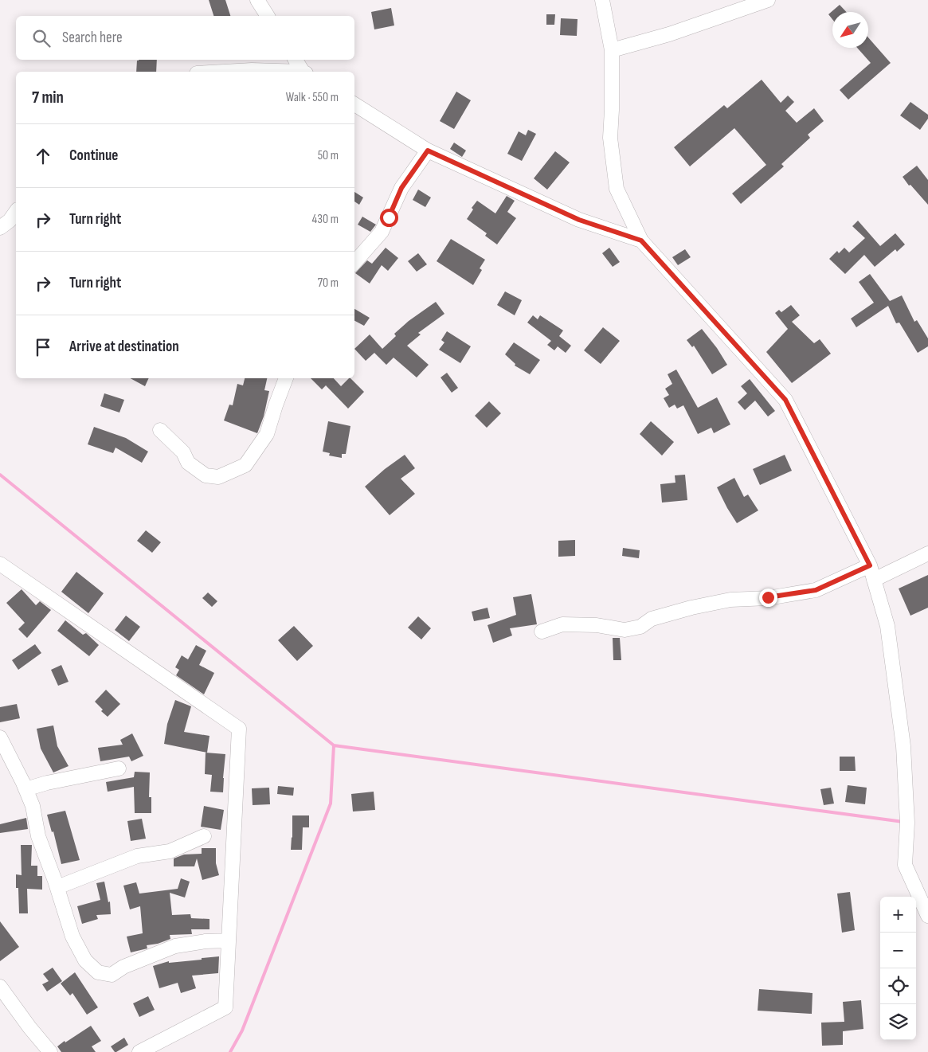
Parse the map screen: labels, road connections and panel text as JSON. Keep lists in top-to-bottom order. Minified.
{"north":"bottom left","page":{"search":"Search here","heading":["7 min","Walk · 550 m"],"list":[["Continue","50 m"],["Turn right","430 m"],["Turn right","70 m"],"Arrive at destination"],"map_buttons":["+","−"]}}
